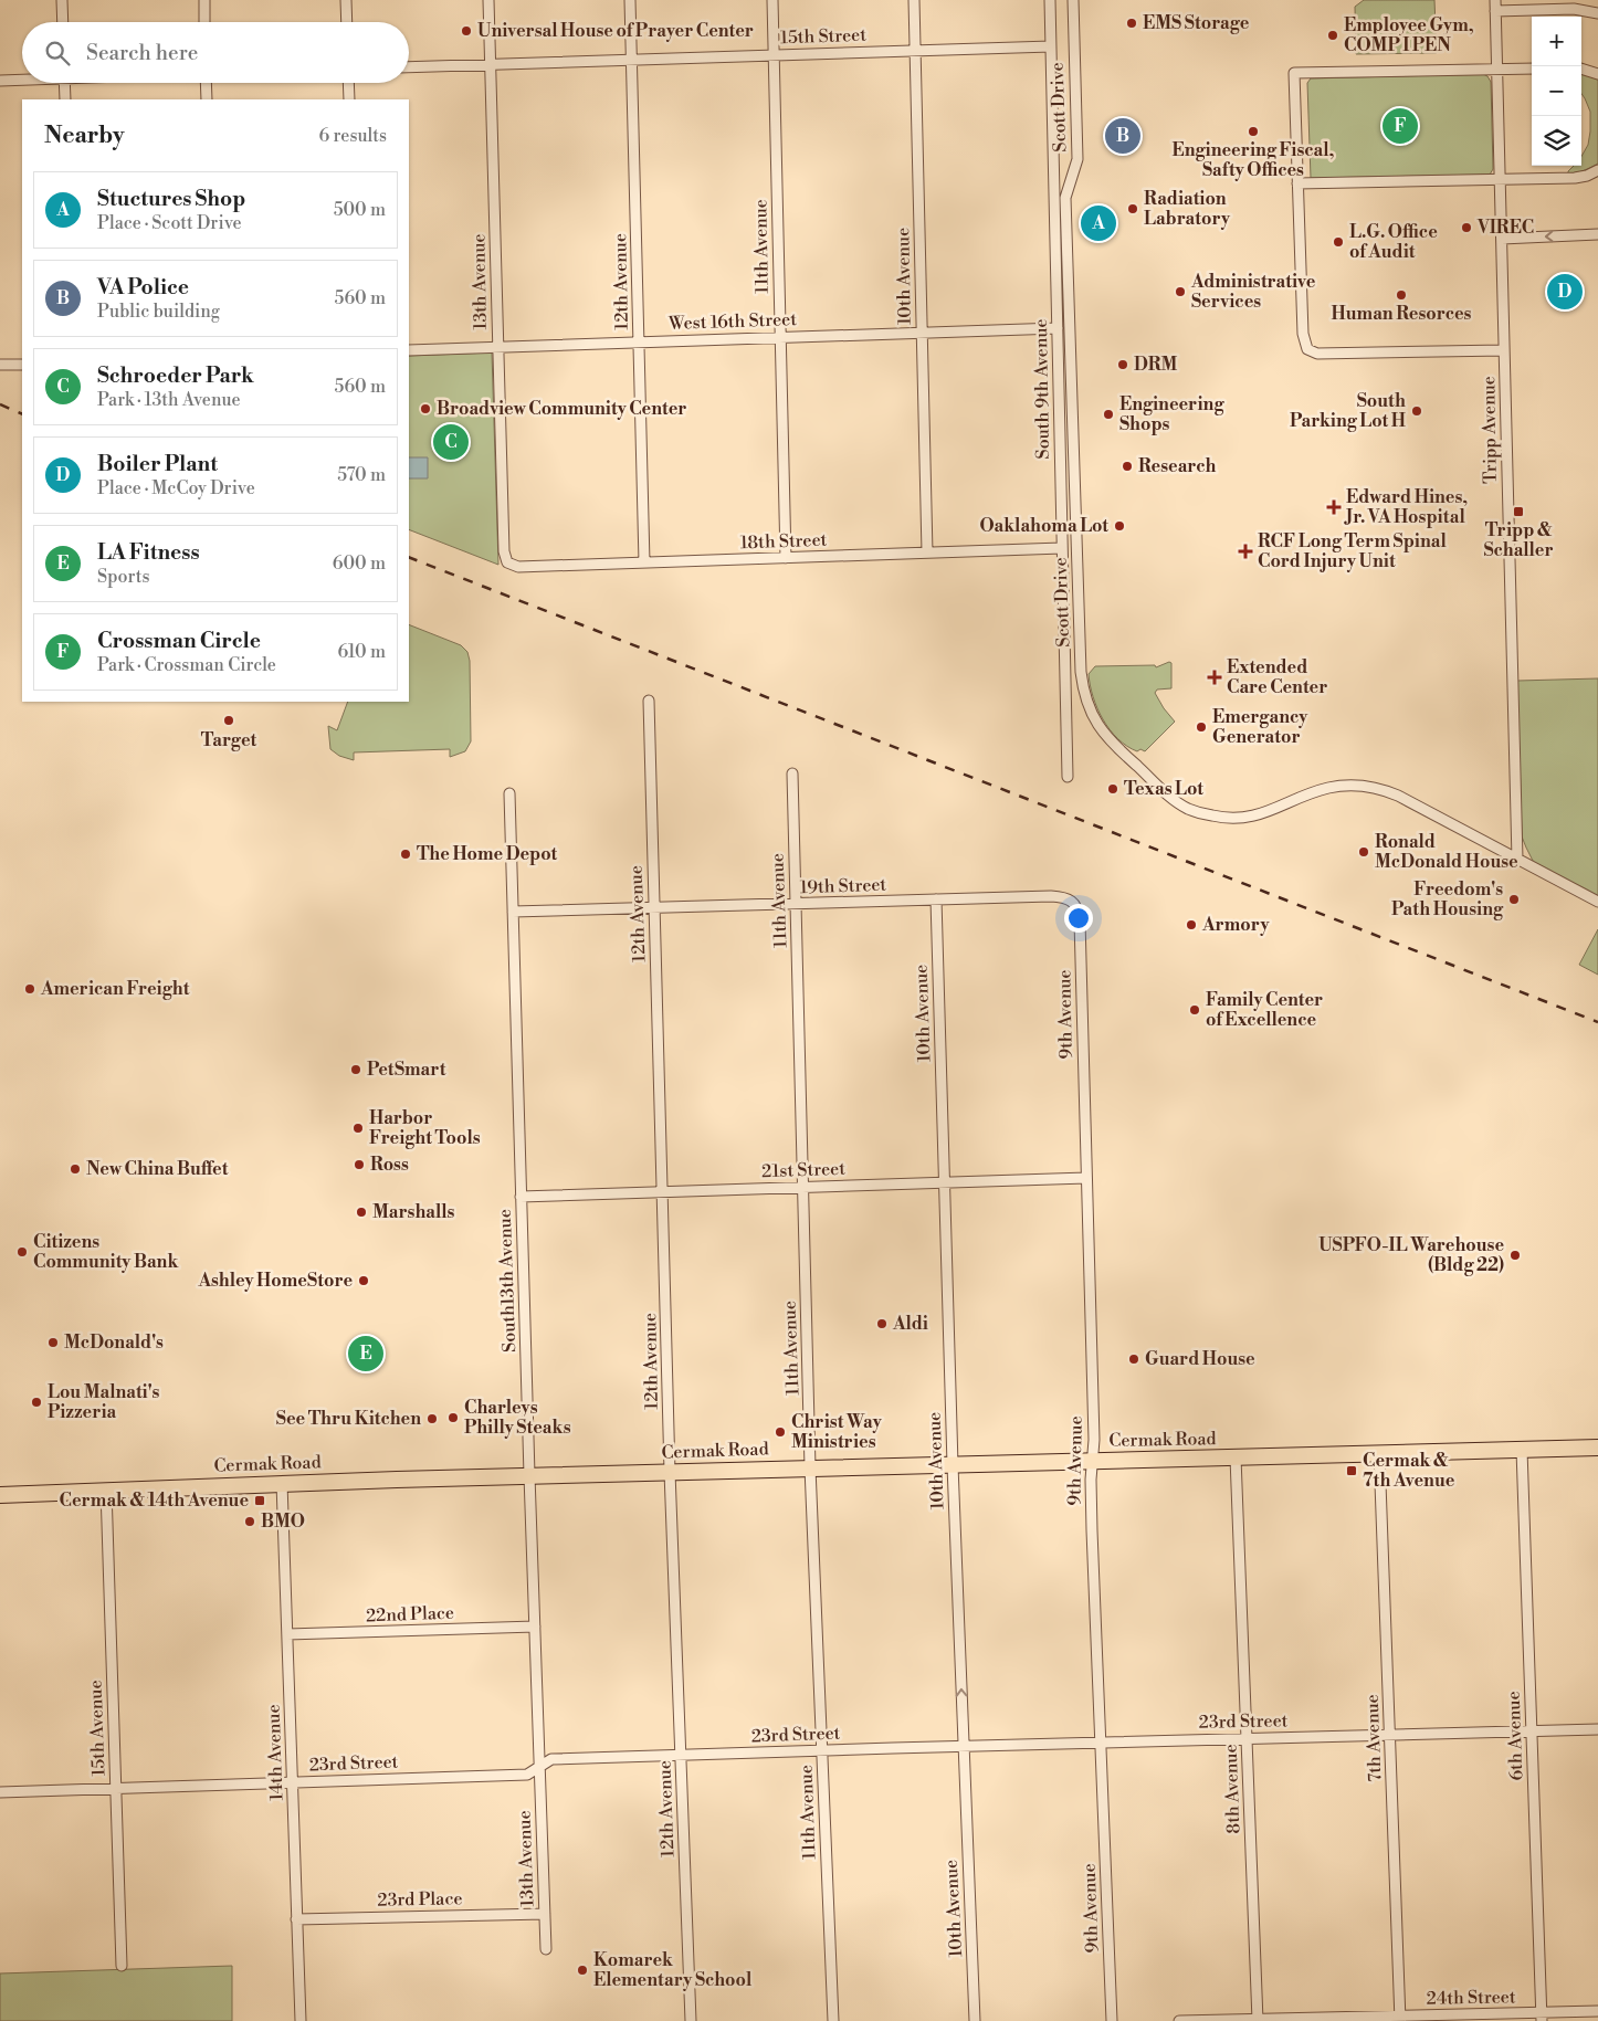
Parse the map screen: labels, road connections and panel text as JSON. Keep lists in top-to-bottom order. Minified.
{"streets":{"main road":["Cermak Road"],"street":["15th Street","Scott Drive","11th Avenue","10th Avenue","13th Avenue","12th Avenue","West 16th Street","South 9th Avenue","Tripp Avenue","18th Street","19th Street","9th Avenue","21st Street","South13th Avenue","22nd Place","23rd Street","15th Avenue","6th Avenue","7th Avenue","14th Avenue","8th Avenue","23rd Place","24th Street"]},"crossings":[["15th Street","11th Avenue"],["15th Street","10th Avenue"],["15th Street","13th Avenue"],["15th Street","12th Avenue"],["15th Street","South 9th Avenue"],["Scott Drive","Tripp Avenue"],["11th Avenue","West 16th Street"],["11th Avenue","18th Street"],["11th Avenue","19th Street"],["11th Avenue","21st Street"],["11th Avenue","Cermak Road"],["11th Avenue","23rd Street"],["10th Avenue","West 16th Street"],["10th Avenue","18th Street"],["10th Avenue","19th Street"],["10th Avenue","21st Street"],["10th Avenue","Cermak Road"],["10th Avenue","23rd Street"],["13th Avenue","West 16th Street"],["13th Avenue","18th Street"],["13th Avenue","South13th Avenue"],["13th Avenue","23rd Street"],["13th Avenue","23rd Place"],["12th Avenue","West 16th Street"],["12th Avenue","18th Street"],["12th Avenue","19th Street"],["12th Avenue","21st Street"],["12th Avenue","Cermak Road"],["12th Avenue","23rd Street"],["West 16th Street","South 9th Avenue"],["South 9th Avenue","18th Street"],["19th Street","9th Avenue"],["19th Street","South13th Avenue"],["9th Avenue","21st Street"],["9th Avenue","Cermak Road"],["9th Avenue","23rd Street"],["21st Street","South13th Avenue"],["South13th Avenue","Cermak Road"],["South13th Avenue","22nd Place"],["South13th Avenue","23rd Street"],["Cermak Road","15th Avenue"],["Cermak Road","6th Avenue"],["Cermak Road","7th Avenue"],["Cermak Road","14th Avenue"],["Cermak Road","8th Avenue"],["22nd Place","14th Avenue"],["23rd Street","15th Avenue"],["23rd Street","6th Avenue"],["23rd Street","7th Avenue"],["23rd Street","14th Avenue"],["23rd Street","8th Avenue"],["6th Avenue","24th Street"],["7th Avenue","24th Street"],["14th Avenue","23rd Place"],["8th Avenue","24th Street"]],"places":{"other":["EMS Storage","Universal House of Prayer Center","Employee Gym, COMP I PEN","Engineering Fiscal, Safty Offices","Radiation Labratory","VIREC","L.G. Office of Audit","Administrative Services","Human Resorces","DRM","Broadview Community Center","South Parking Lot H","Engineering Shops","Research","Oaklahoma Lot","Target","Emergancy Generator","Texas Lot","Ronald McDonald House","The Home Depot","Freedom's Path Housing","Armory","American Freight","Family Center of Excellence","PetSmart","Harbor Freight Tools","Ross","New China Buffet","Marshalls","Citizens Community Bank","USPFO-IL Warehouse (Bldg 22)","Ashley HomeStore","Aldi","McDonald's","Guard House","Lou Malnati's Pizzeria","Charleys Philly Steaks","See Thru Kitchen","Christ Way Ministries","BMO","Komarek Elementary School"],"health":["Edward Hines, Jr. VA Hospital","RCF Long Term Spinal Cord Injury Unit","Extended Care Center"],"transit":["Tripp & Schaller","Cermak & 7th Avenue","Cermak & 14th Avenue"]},"page":{"map_buttons":["+","−"],"search":"Search here","heading":["Nearby","6 results"],"pins":["F","B","A","D","C","E"],"list":[{"mark":"A","name":"Stuctures Shop","note":"Place · Scott Drive","value":"500 m"},{"mark":"B","name":"VA Police","note":"Public building","value":"560 m"},{"mark":"C","name":"Schroeder Park","note":"Park · 13th Avenue","value":"560 m"},{"mark":"D","name":"Boiler Plant","note":"Place · McCoy Drive","value":"570 m"},{"mark":"E","name":"LA Fitness","note":"Sports","value":"600 m"},{"mark":"F","name":"Crossman Circle","note":"Park · Crossman Circle","value":"610 m"}]}}
